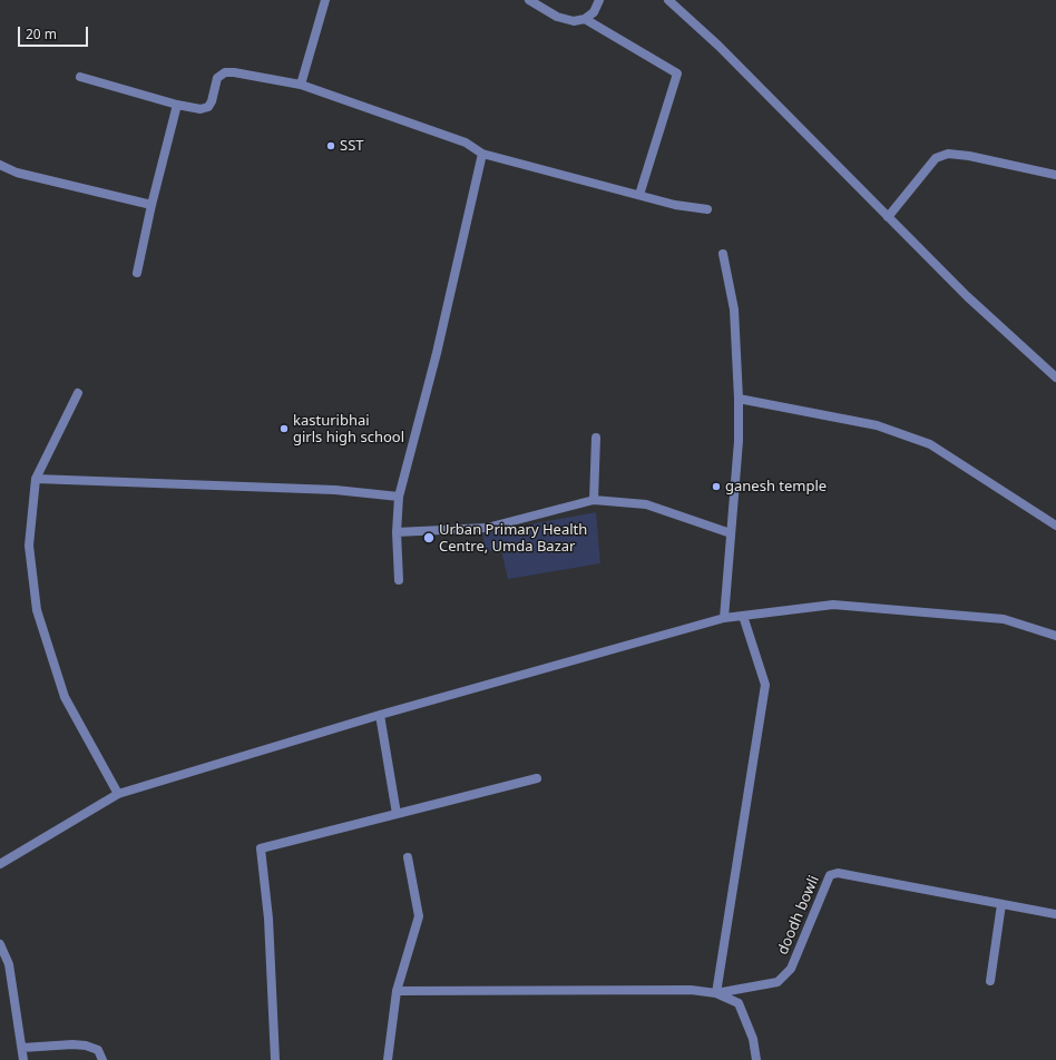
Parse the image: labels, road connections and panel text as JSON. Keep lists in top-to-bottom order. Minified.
{"streets":{"street":["doodh bowli"]},"places":["SST","kasturibhai girls high school","ganesh temple","Urban Primary Health Centre, Umda Bazar"],"scale_bar":"20 m"}
